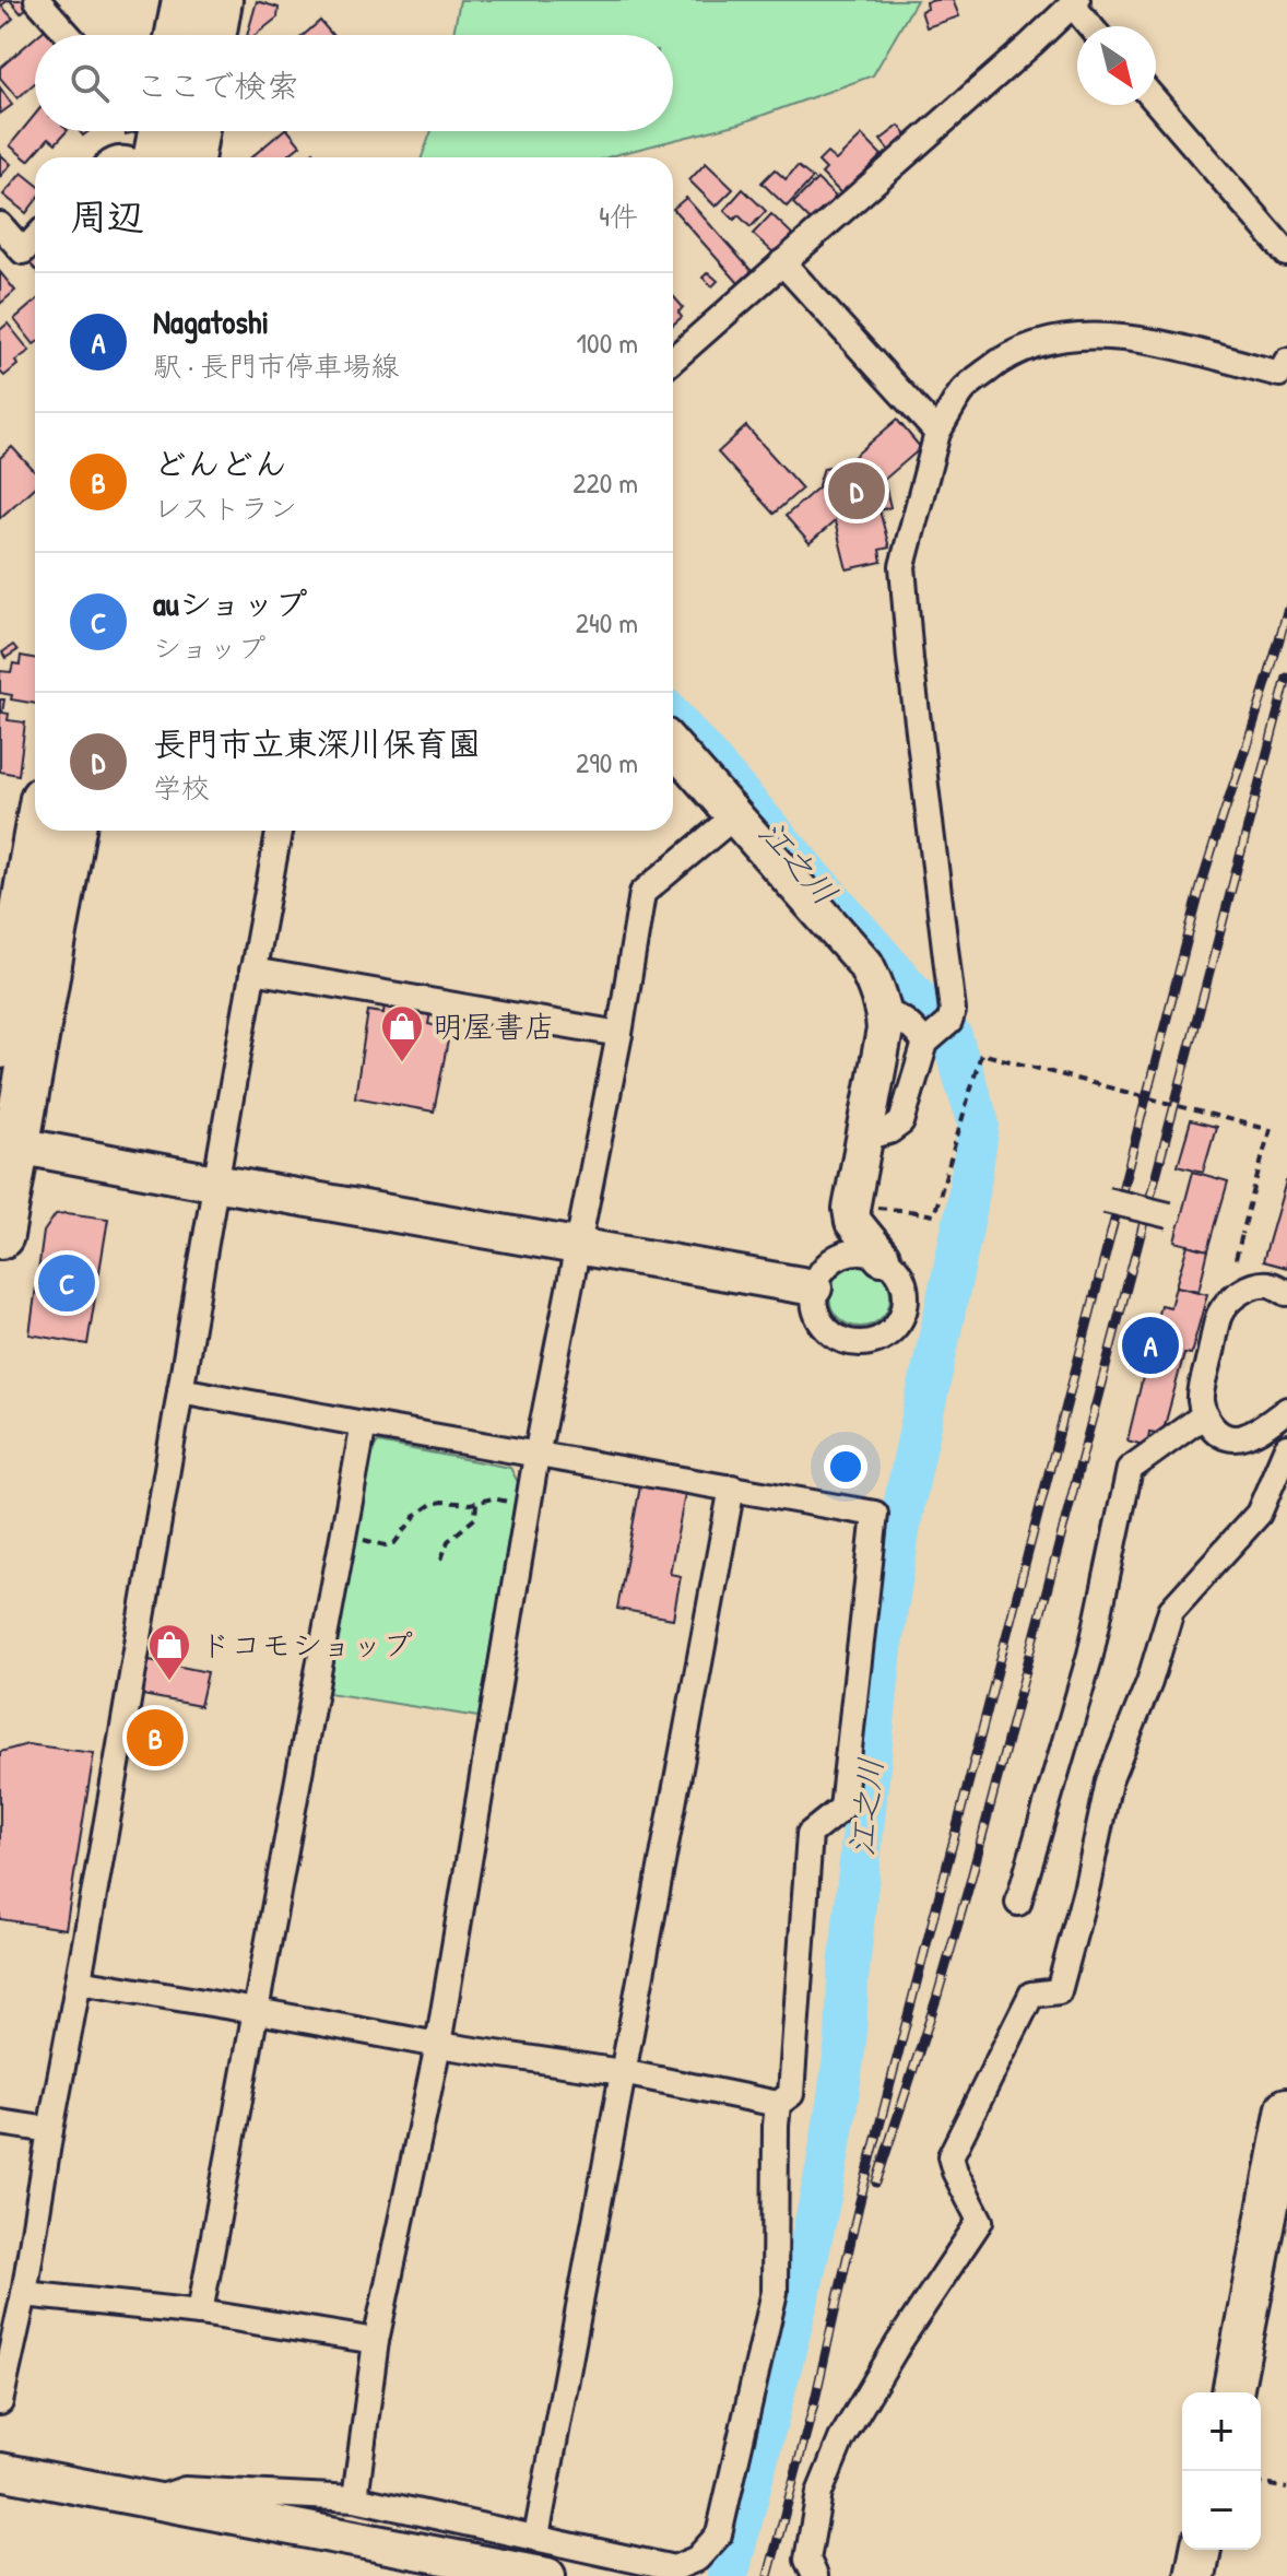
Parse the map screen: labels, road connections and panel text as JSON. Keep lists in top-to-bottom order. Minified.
{"water":["江之川"],"places":{"shop":["明屋書店","ドコモショップ"]},"north":"bottom right","page":{"search":"ここで検索","heading":["周辺","4件"],"list":[{"mark":"A","name":"Nagatoshi","note":"駅 · 長門市停車場線","value":"100 m"},{"mark":"B","name":"どんどん","note":"レストラン","value":"220 m"},{"mark":"C","name":"auショップ","note":"ショップ","value":"240 m"},{"mark":"D","name":"長門市立東深川保育園","note":"学校","value":"290 m"}],"pins":["D","C","A","B"],"map_buttons":["+","−"]}}
